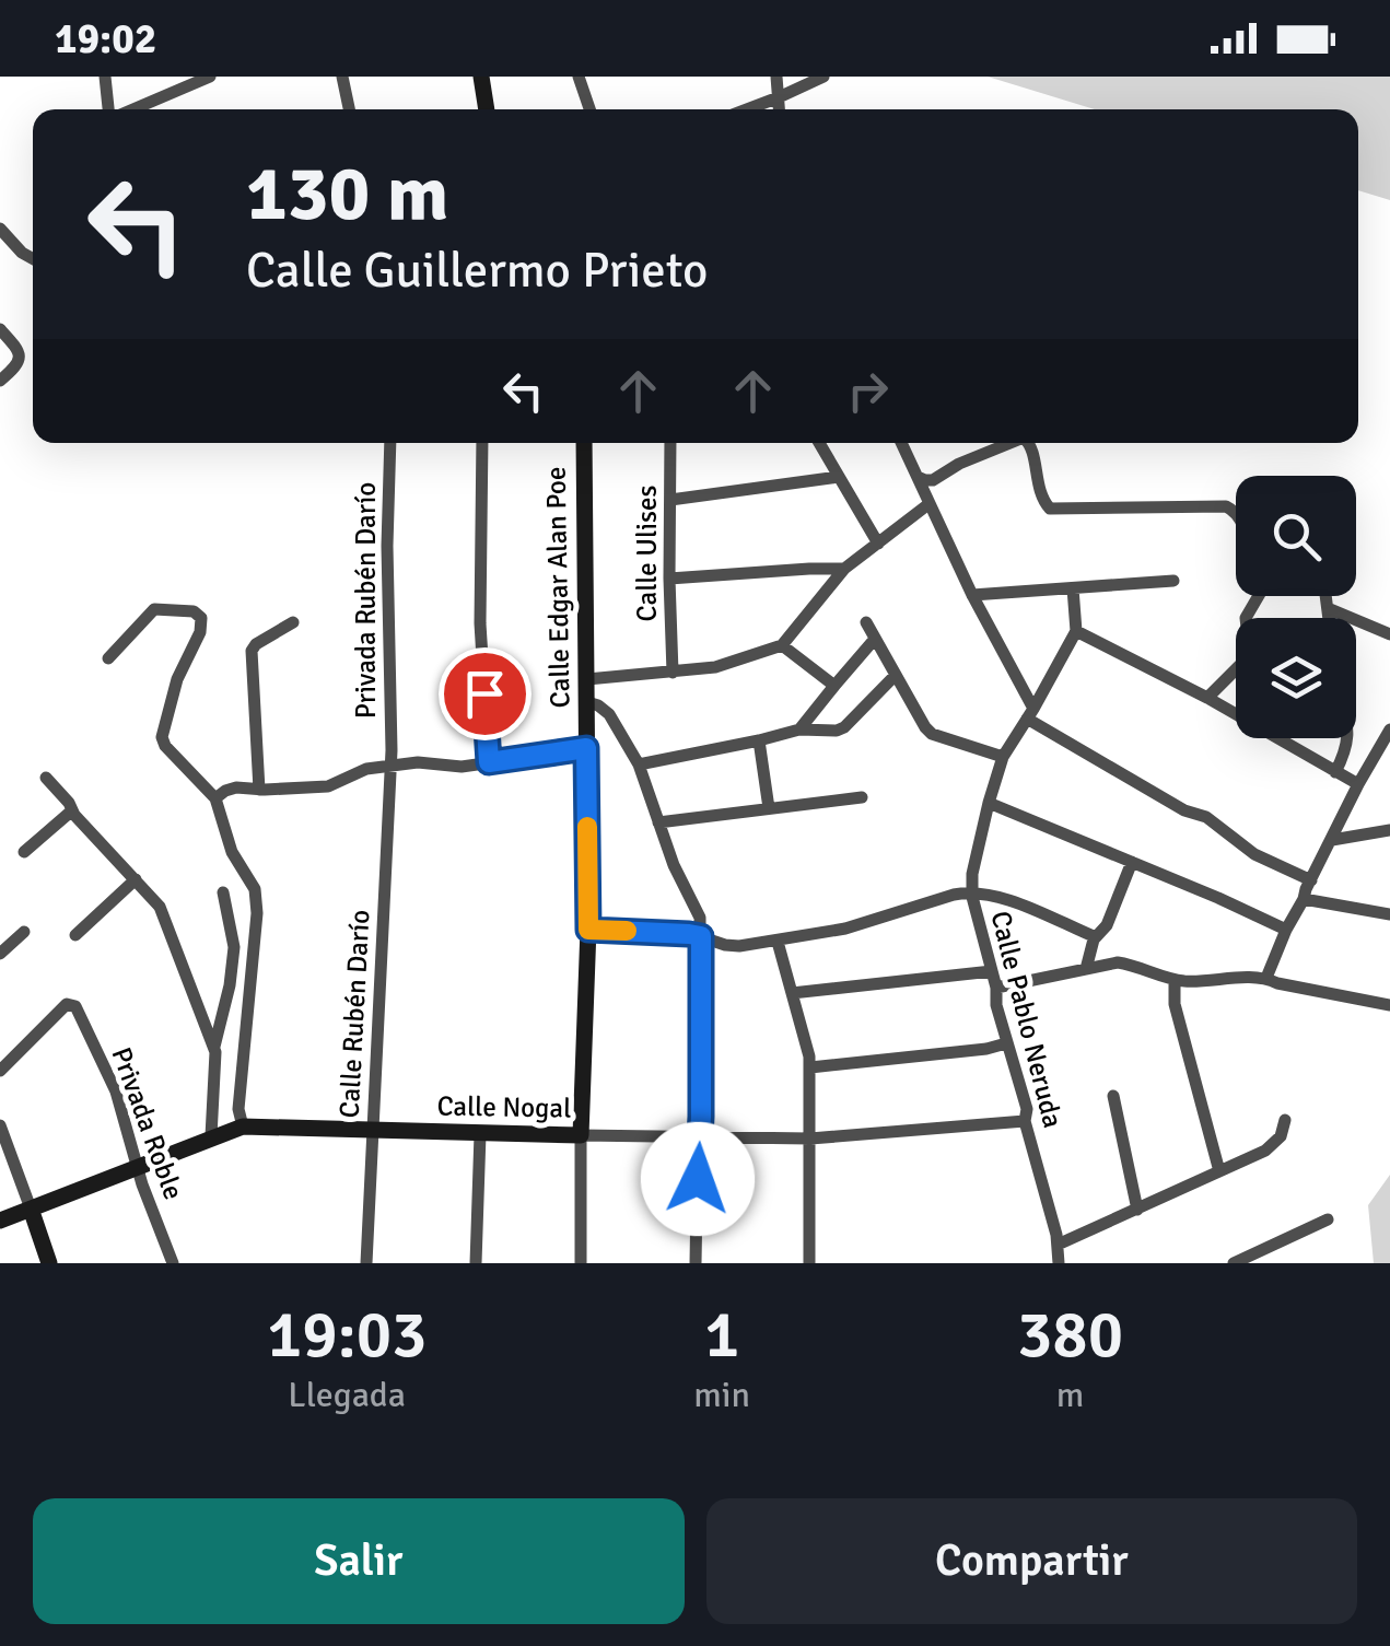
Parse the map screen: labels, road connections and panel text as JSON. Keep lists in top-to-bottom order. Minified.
{"streets":{"street":["Calle Ulises","Calle Edgar Alan Poe","Privada Rubén Darío","Calle Rubén Darío","Calle Pablo Neruda","Calle Nogal","Privada Roble"]},"crossings":[["Calle Edgar Alan Poe","Calle Nogal"],["Privada Rubén Darío","Calle Rubén Darío"],["Calle Rubén Darío","Calle Nogal"],["Calle Pablo Neruda","Calle Nogal"],["Calle Nogal","Privada Roble"]],"page":{"status":"19:02","turn":["130 m","Calle Guillermo Prieto"],"eta":["19:03","Llegada","1","min","380","m"],"buttons":["Salir","Compartir"]}}
